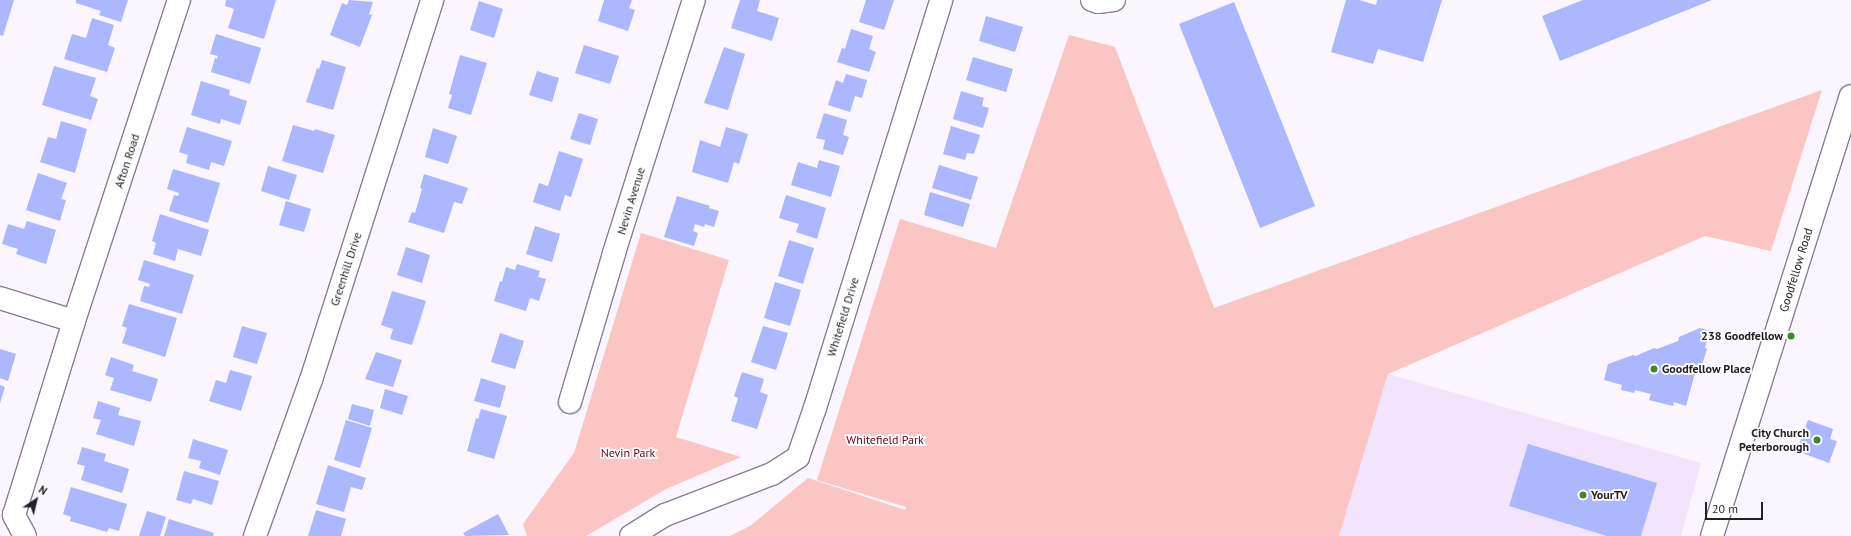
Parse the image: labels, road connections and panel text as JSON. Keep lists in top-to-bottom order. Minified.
{"streets":{"street":["Afton Road","Nevin Avenue","Greenhill Drive","Goodfellow Road","Whitefield Drive"]},"parks":["Whitefield Park","Nevin Park"],"places":["238 Goodfellow","Goodfellow Place","City Church Peterborough","YourTV"],"scale_bar":"20 m","north":"top right"}
